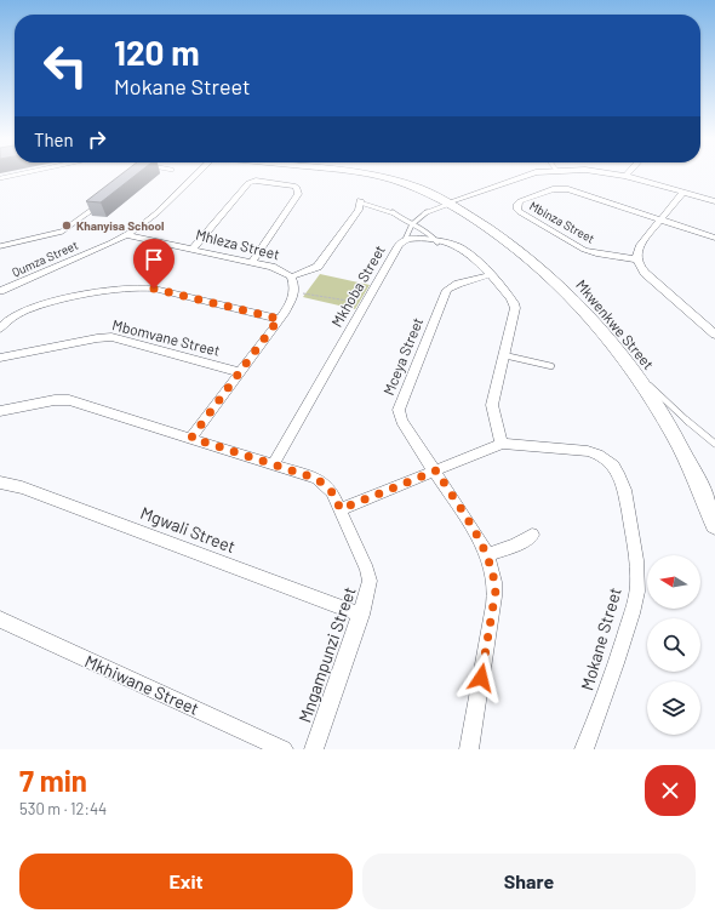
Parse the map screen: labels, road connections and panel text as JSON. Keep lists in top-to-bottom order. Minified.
{"streets":{"street":["Mbinza Street","Mhleza Street","Qumza Street","Mkhoba Street","Mkwenkwe Street","Mbomvane Street","Mceya Street","Mgwali Street","Mokane Street","Mngampunzi Street","Mkhiwane Street"]},"crossings":[["Mhleza Street","Qumza Street"],["Mkhoba Street","Mceya Street"],["Mkhoba Street","Mokane Street"],["Mkhoba Street","Mngampunzi Street"],["Mceya Street","Mokane Street"],["Mgwali Street","Mngampunzi Street"],["Mokane Street","Mngampunzi Street"]],"places":["Khanyisa School"],"north":"left","page":{"turn":["120 m","Mokane Street"],"then":"Then","heading":["7 min","530 m · 12:44"],"buttons":["Exit","Share"]}}
